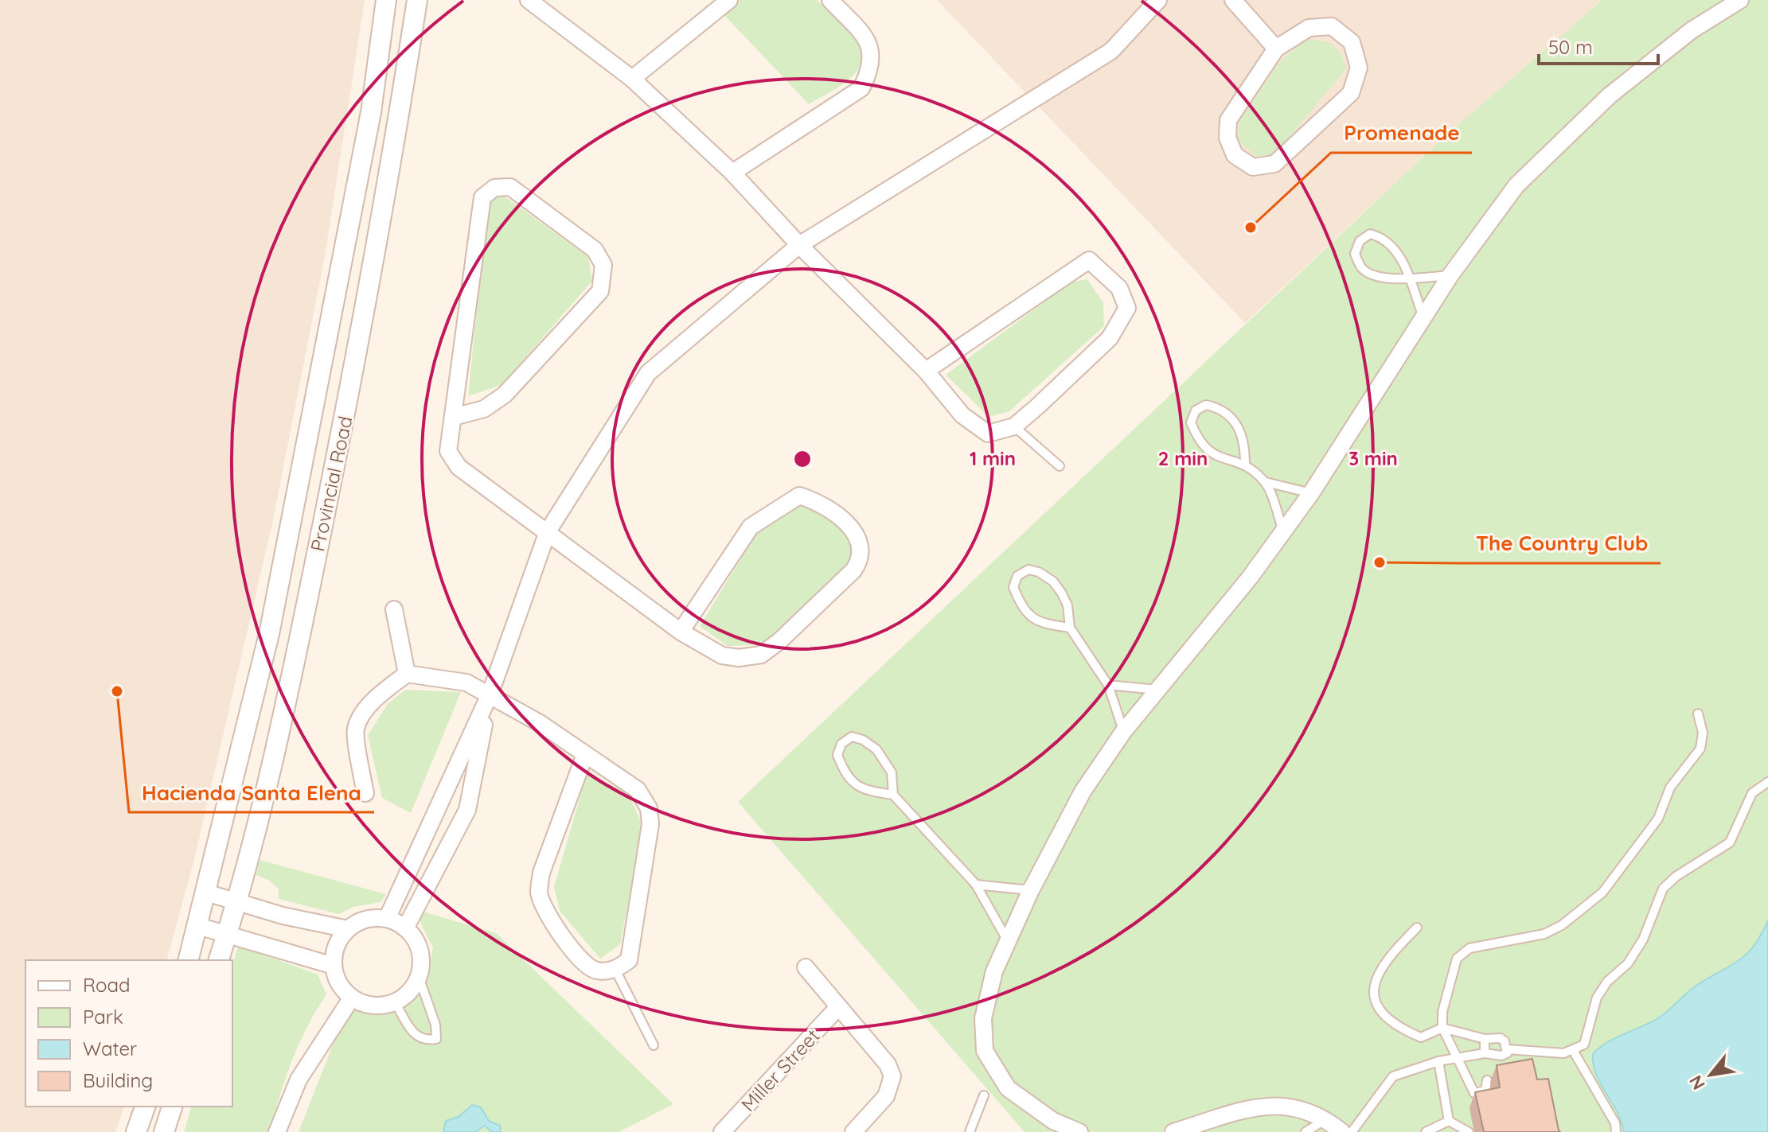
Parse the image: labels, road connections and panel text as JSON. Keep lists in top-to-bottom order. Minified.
{"streets":{"street":["Provincial Road","Miller Street"]},"places":["Promenade","The Country Club","Hacienda Santa Elena"],"legend":["Road","Park","Water","Building"],"scale_bar":"50 m","north":"bottom left","rings":["1 min","2 min","3 min"]}
